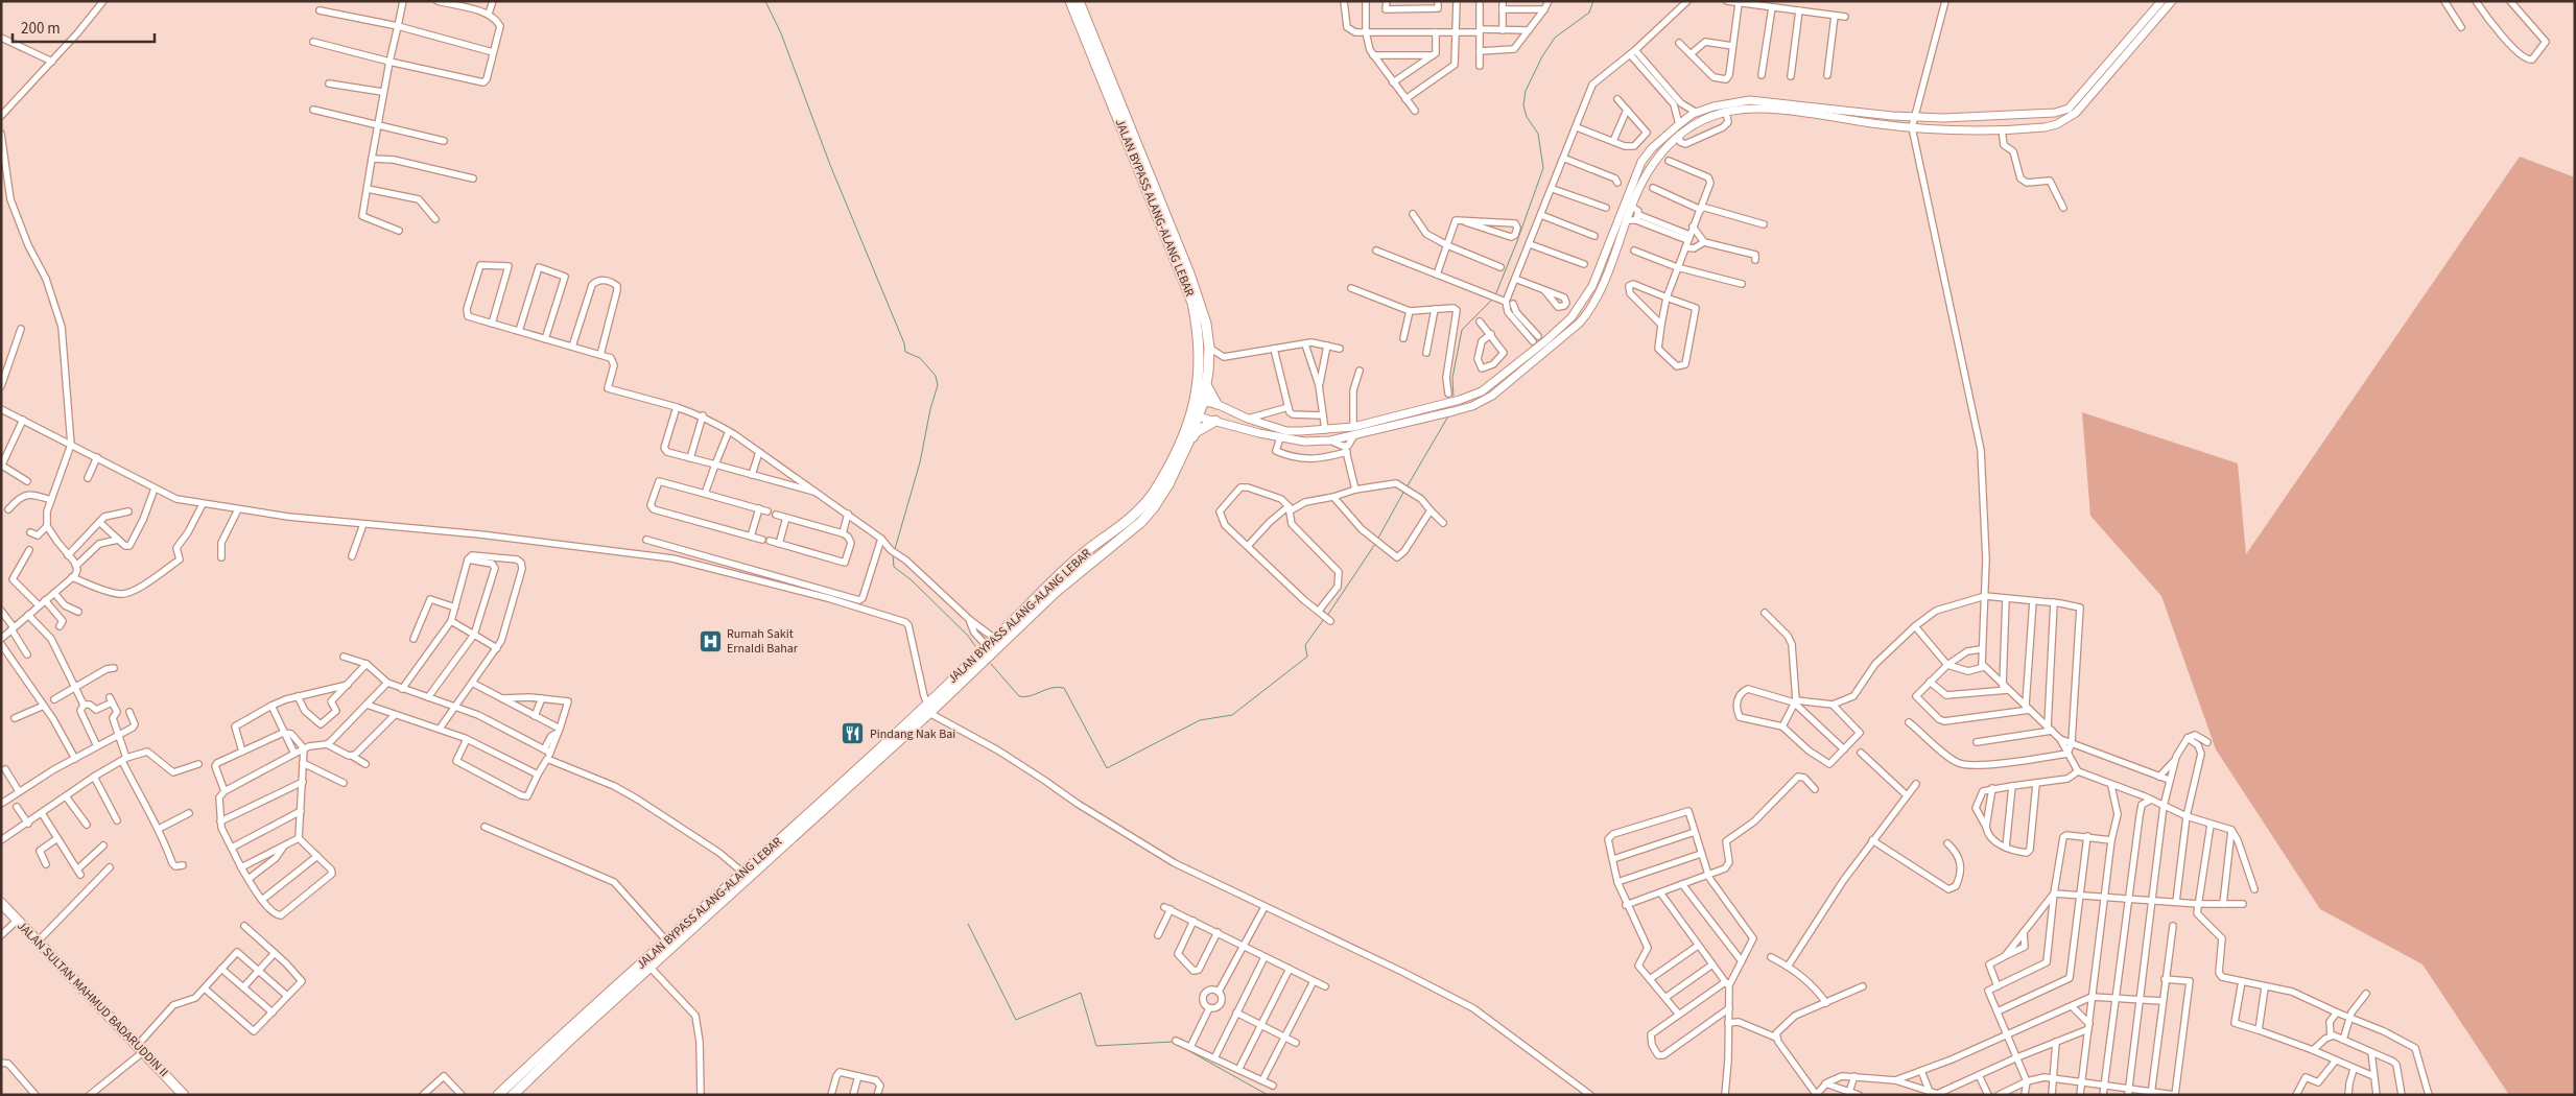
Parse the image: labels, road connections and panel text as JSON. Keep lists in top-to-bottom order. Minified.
{"streets":{"highway":["JALAN BYPASS ALANG-ALANG LEBAR","JALAN SULTAN MAHMUD BADARUDDIN II"]},"places":{"hospital":["Rumah Sakit Ernaldi Bahar"],"restaurant":["Pindang Nak Bai"]},"scale_bar":"200 m"}
